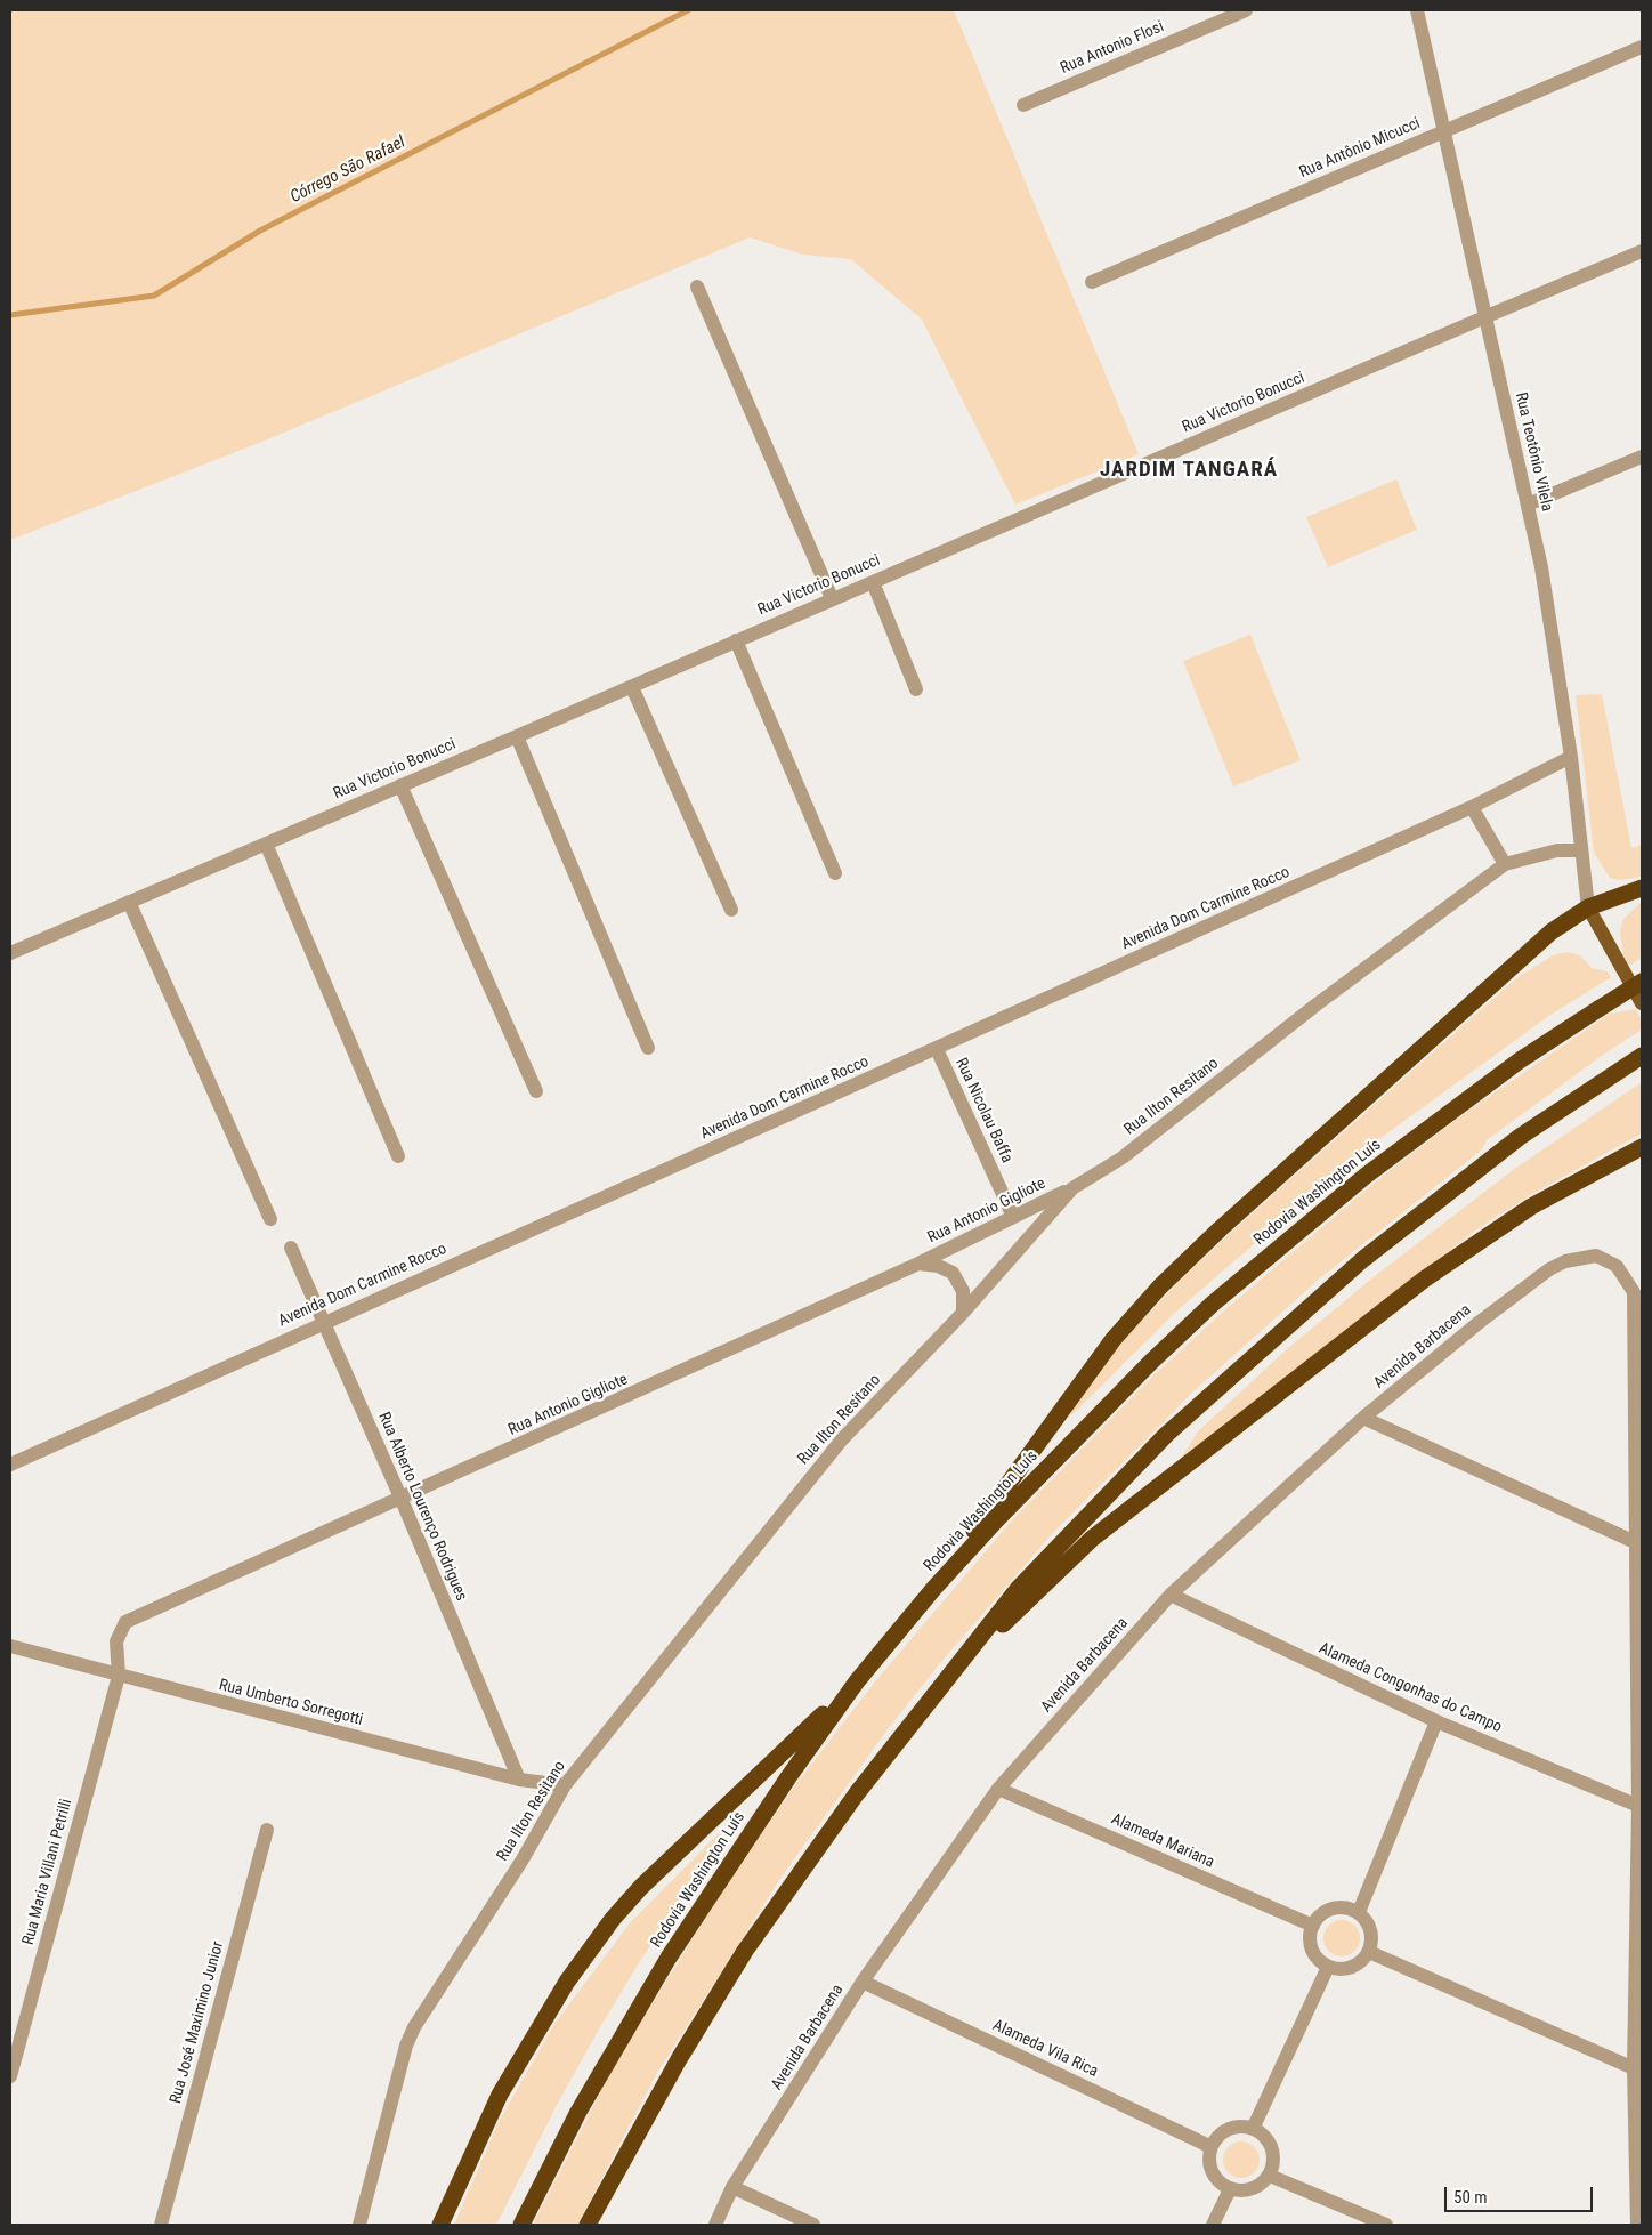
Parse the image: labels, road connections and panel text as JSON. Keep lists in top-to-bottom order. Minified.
{"streets":{"highway":["Rodovia Washington Luís"],"street":["Rua Antonio Flosi","Rua Antônio Micucci","Rua Victorio Bonucci","Rua Teotônio Vilela","Avenida Dom Carmine Rocco","Rua Ilton Resitano","Rua Nicolau Baffa","Rua Antonio Gigliote","Avenida Barbacena","Rua Alberto Lourenço Rodrigues","Alameda Congonhas do Campo","Rua Umberto Sorregotti","Alameda Mariana","Rua Maria Villani Petrilli","Rua José Maximino Junior","Alameda Vila Rica"]},"crossings":[["Rua Antônio Micucci","Rua Teotônio Vilela"],["Rua Victorio Bonucci","Rua Teotônio Vilela"],["Rua Teotônio Vilela","Avenida Dom Carmine Rocco"],["Rua Teotônio Vilela","Rua Ilton Resitano"],["Avenida Dom Carmine Rocco","Rua Nicolau Baffa"],["Avenida Dom Carmine Rocco","Rua Alberto Lourenço Rodrigues"],["Rua Ilton Resitano","Rua Antonio Gigliote"],["Rua Ilton Resitano","Rua Umberto Sorregotti"],["Rua Nicolau Baffa","Rua Antonio Gigliote"],["Rua Antonio Gigliote","Rua Alberto Lourenço Rodrigues"],["Rua Antonio Gigliote","Rua Umberto Sorregotti"],["Rua Antonio Gigliote","Rua Maria Villani Petrilli"],["Avenida Barbacena","Alameda Congonhas do Campo"],["Avenida Barbacena","Alameda Mariana"],["Avenida Barbacena","Alameda Vila Rica"],["Rua Alberto Lourenço Rodrigues","Rua Umberto Sorregotti"],["Rua Umberto Sorregotti","Rua Maria Villani Petrilli"]],"districts":["JARDIM TANGARÁ"],"water":["Córrego São Rafael"],"scale_bar":"50 m"}
